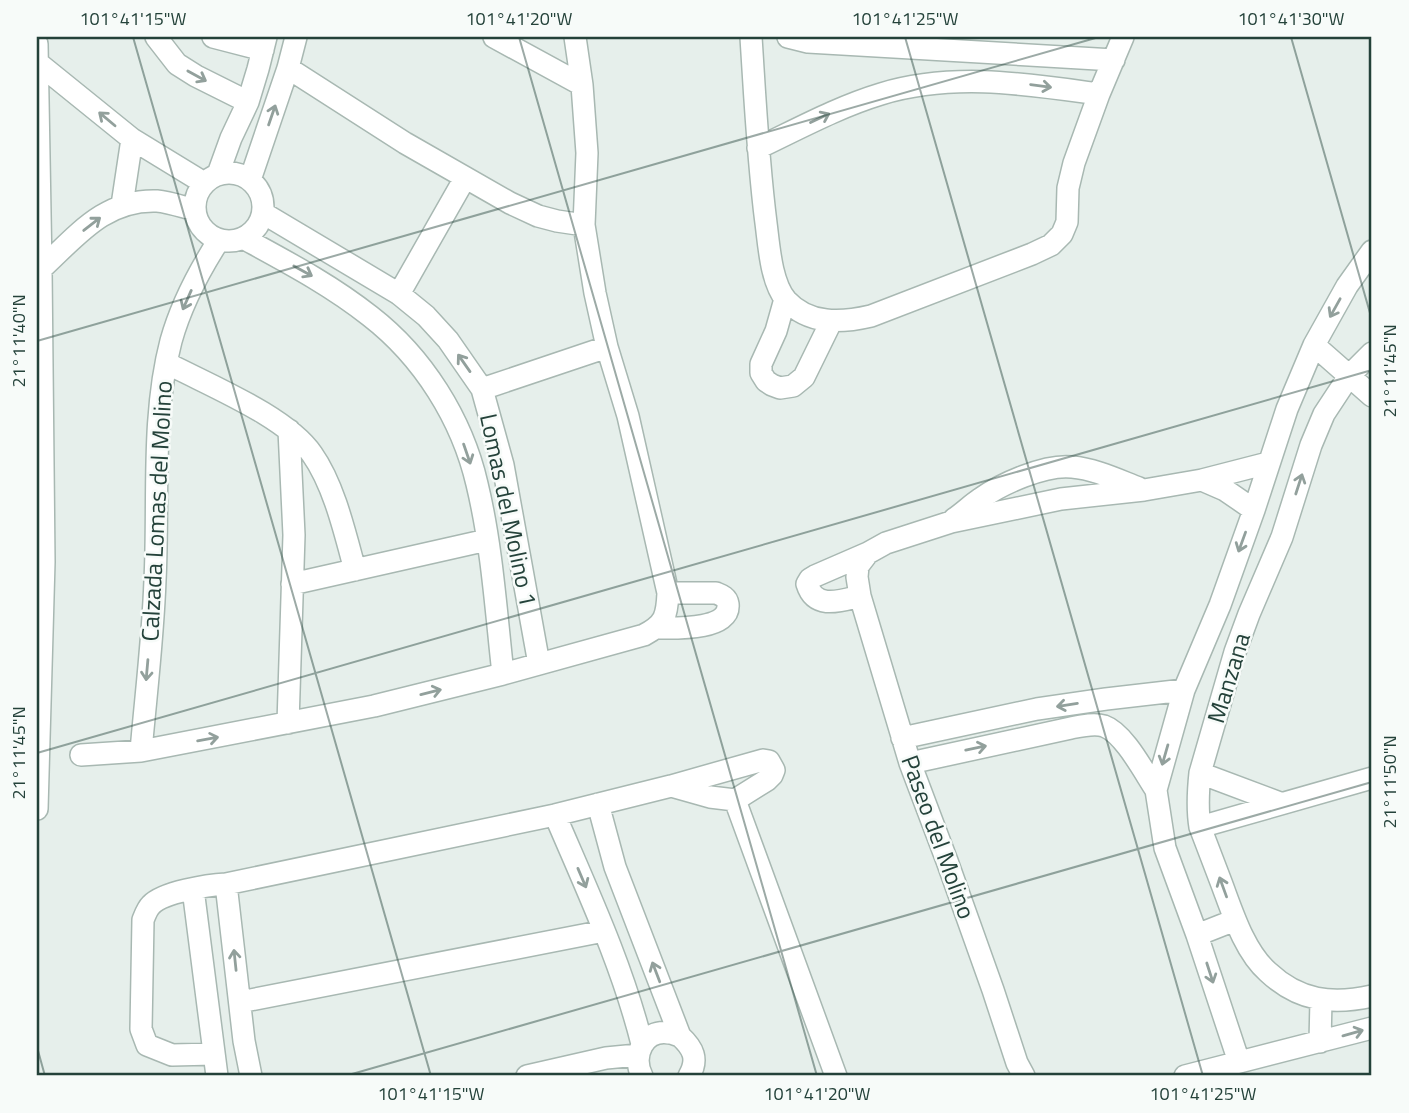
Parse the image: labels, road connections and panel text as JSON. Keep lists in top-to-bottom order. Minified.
{"streets":{"street":["Lomas del Molino 1","Calzada Lomas del Molino","Manzana","Paseo del Molino"]},"crossings":[["Lomas del Molino 1","Calzada Lomas del Molino"]],"coordinates":["101°41'15\"W","101°41'20\"W","101°41'25\"W","101°41'30\"W","21°11'40\"N","21°11'45\"N","21°11'50\"N"]}
